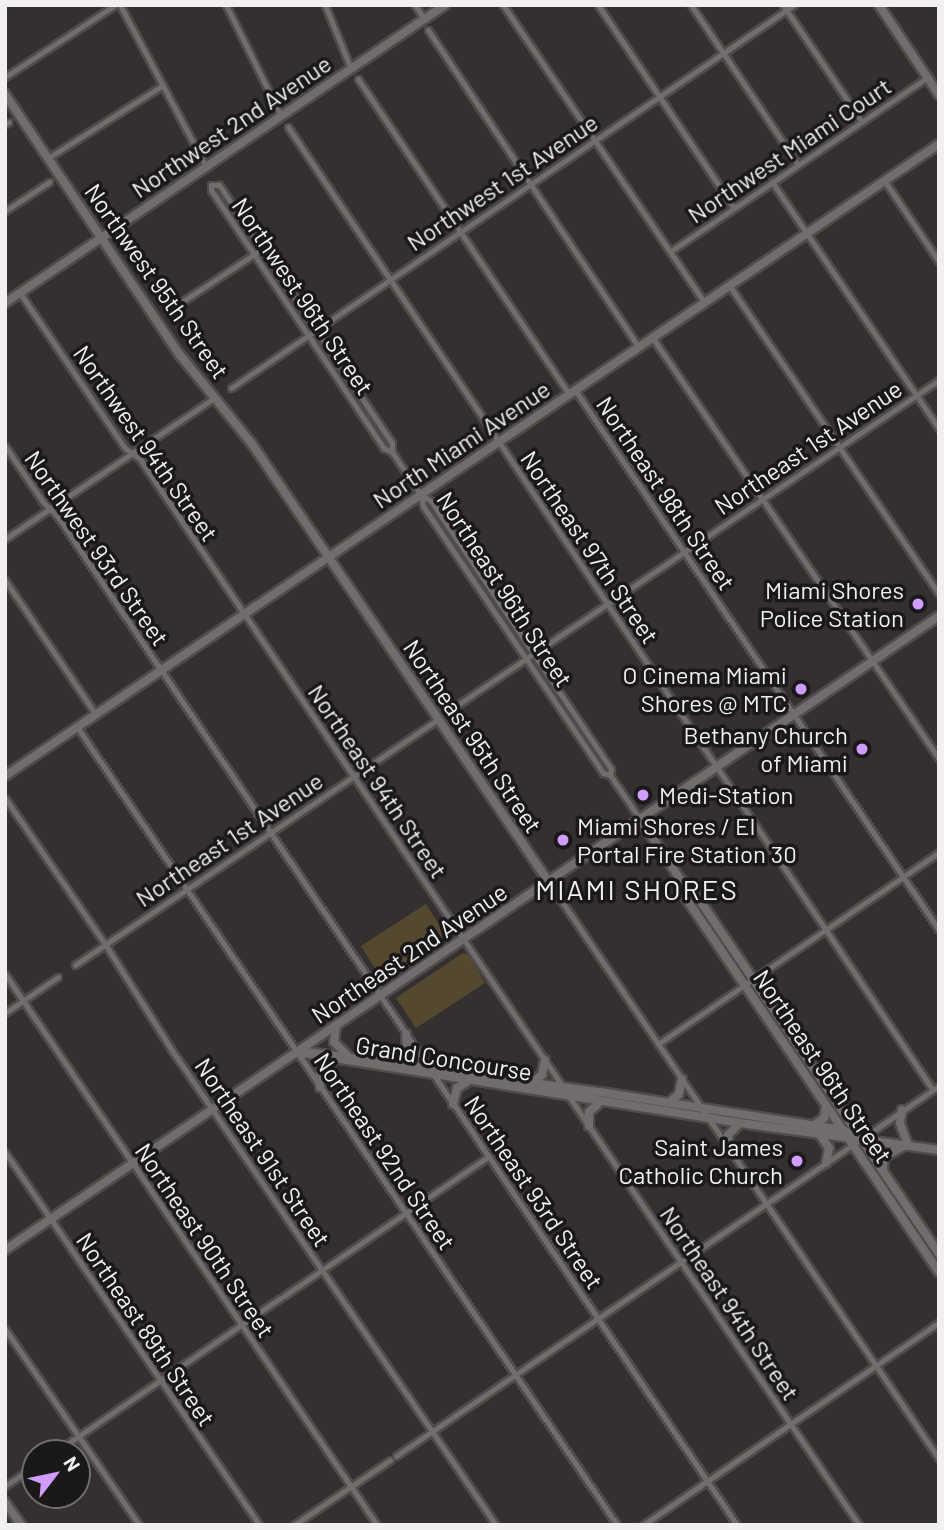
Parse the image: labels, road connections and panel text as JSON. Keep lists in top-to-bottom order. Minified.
{"streets":{"main road":["Northwest 2nd Avenue","Northwest 95th Street","North Miami Avenue","Northeast 96th Street","Northeast 95th Street","Northeast 2nd Avenue","Grand Concourse"],"street":["Northwest Miami Court","Northwest 1st Avenue","Northwest 96th Street","Northwest 94th Street","Northeast 1st Avenue","Northeast 98th Street","Northeast 97th Street","Northwest 93rd Street","Northeast 94th Street","Northeast 92nd Street","Northeast 91st Street","Northeast 93rd Street","Northeast 90th Street","Northeast 89th Street"]},"crossings":[["Northwest 2nd Avenue","Northwest 95th Street"],["Northwest 2nd Avenue","Northwest 94th Street"],["Northwest 1st Avenue","Northwest 96th Street"],["Northwest 1st Avenue","Northeast 98th Street"],["Northwest 1st Avenue","Northeast 97th Street"],["Northwest 95th Street","North Miami Avenue"],["Northwest 95th Street","Northeast 95th Street"],["Northwest 96th Street","North Miami Avenue"],["Northwest 96th Street","Northeast 96th Street"],["Northwest 94th Street","North Miami Avenue"],["Northwest 94th Street","Northeast 94th Street"],["North Miami Avenue","Northeast 98th Street"],["North Miami Avenue","Northeast 97th Street"],["North Miami Avenue","Northwest 93rd Street"],["North Miami Avenue","Northeast 96th Street"],["North Miami Avenue","Northeast 95th Street"],["North Miami Avenue","Northeast 94th Street"],["North Miami Avenue","Northeast 92nd Street"],["North Miami Avenue","Northeast 93rd Street"],["Northeast 1st Avenue","Northeast 98th Street"],["Northeast 1st Avenue","Northeast 97th Street"],["Northeast 1st Avenue","Northeast 96th Street"],["Northeast 1st Avenue","Northeast 95th Street"],["Northeast 1st Avenue","Northeast 94th Street"],["Northeast 1st Avenue","Northeast 92nd Street"],["Northeast 1st Avenue","Northeast 91st Street"],["Northeast 1st Avenue","Northeast 93rd Street"],["Northeast 98th Street","Northeast 2nd Avenue"],["Northeast 97th Street","Northeast 2nd Avenue"],["Northwest 93rd Street","Northeast 93rd Street"],["Northeast 96th Street","Northeast 2nd Avenue"],["Northeast 96th Street","Grand Concourse"],["Northeast 95th Street","Northeast 2nd Avenue"],["Northeast 95th Street","Grand Concourse"],["Northeast 94th Street","Northeast 2nd Avenue"],["Northeast 94th Street","Grand Concourse"],["Northeast 2nd Avenue","Grand Concourse"],["Northeast 2nd Avenue","Northeast 92nd Street"],["Northeast 2nd Avenue","Northeast 91st Street"],["Northeast 2nd Avenue","Northeast 93rd Street"],["Northeast 2nd Avenue","Northeast 90th Street"],["Northeast 2nd Avenue","Northeast 89th Street"],["Grand Concourse","Northeast 92nd Street"],["Grand Concourse","Northeast 93rd Street"]],"districts":["MIAMI SHORES"],"places":["Miami Shores Police Station","O Cinema Miami Shores @ MTC","Bethany Church of Miami","Medi-Station","Miami Shores / El Portal Fire Station 30","Saint James Catholic Church"],"north":"top right"}
